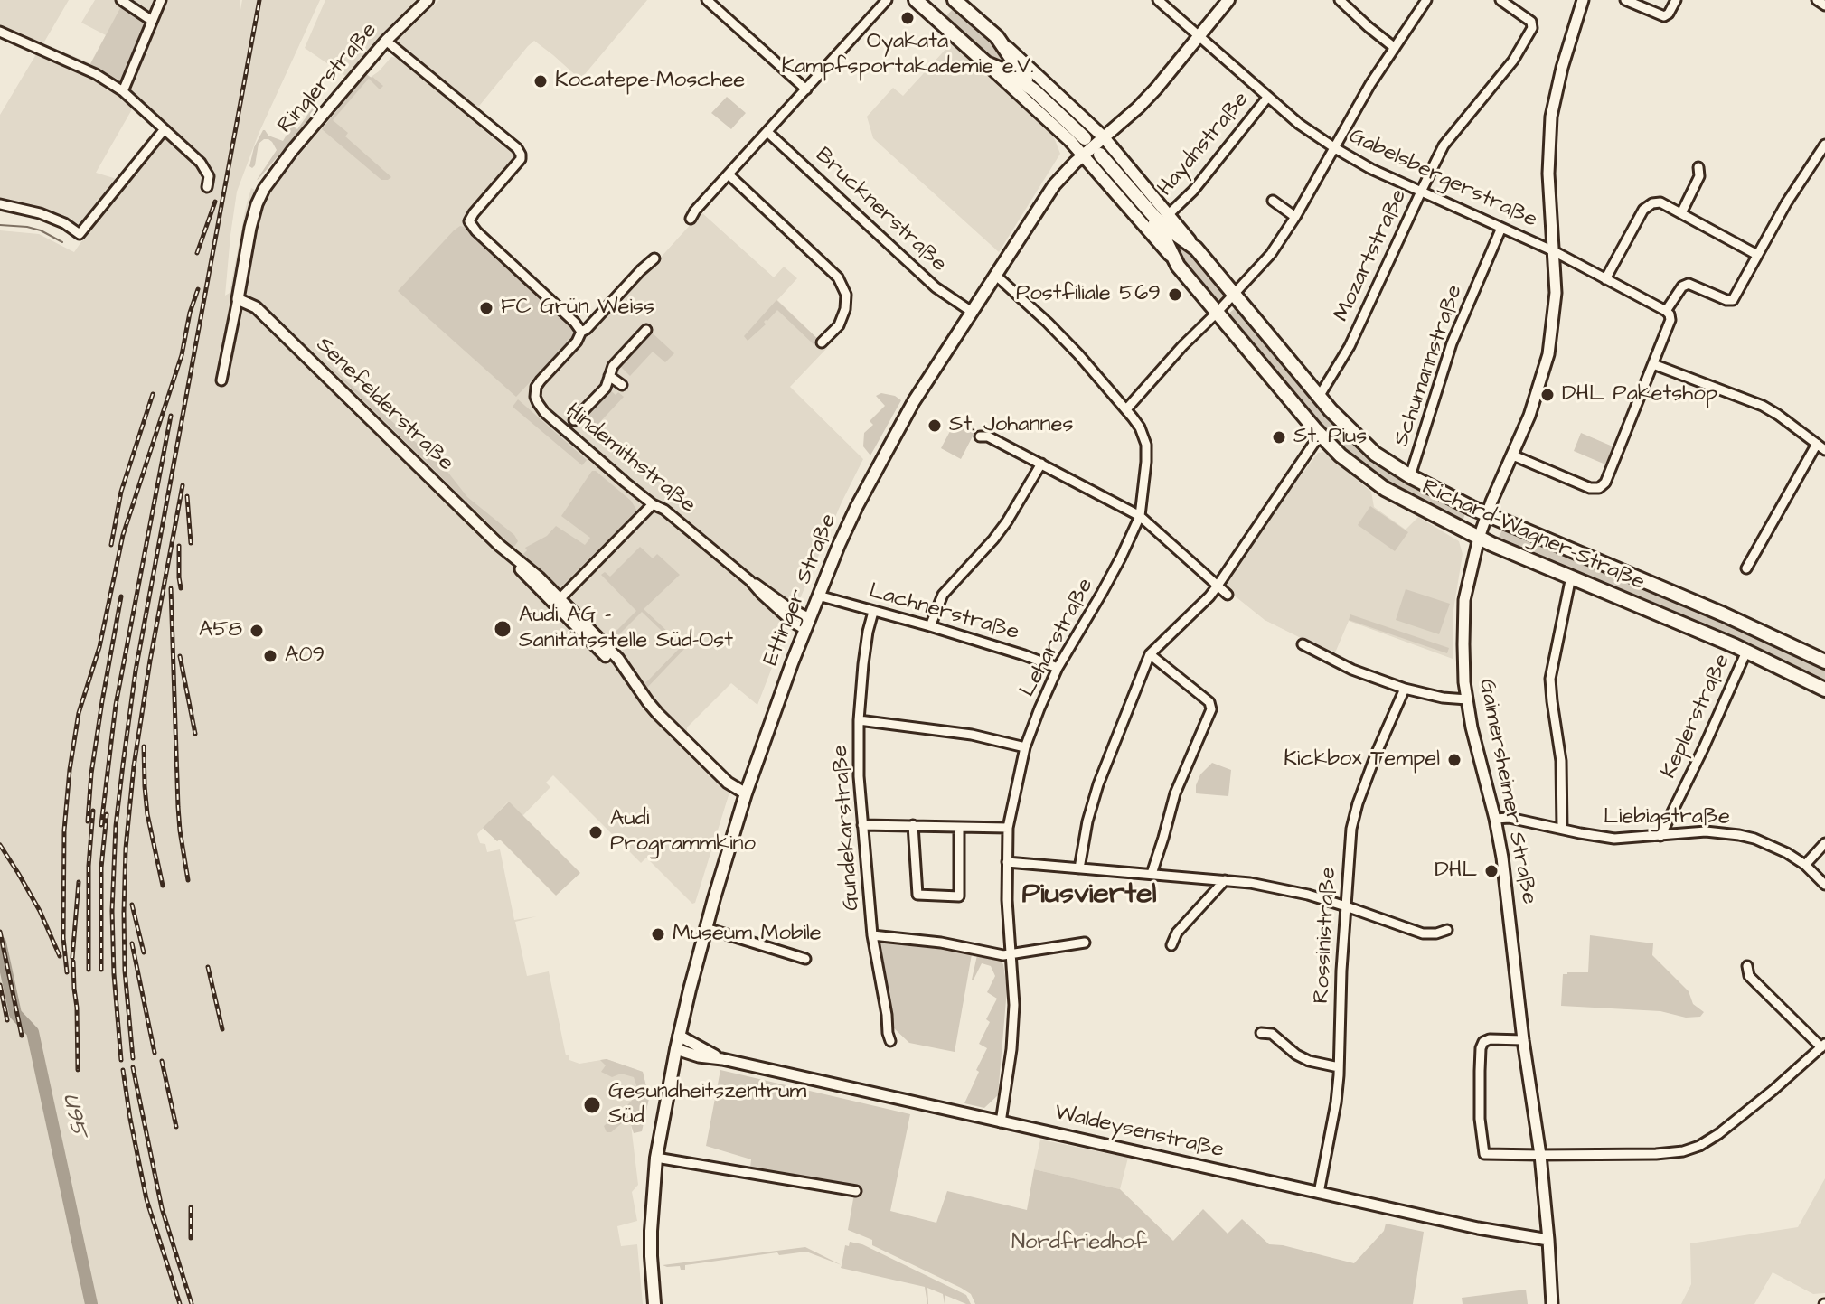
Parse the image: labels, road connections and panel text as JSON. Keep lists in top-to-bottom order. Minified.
{"streets":{"main road":["Richard-Wagner-Straße","Ettinger Straße"],"street":["Ringlerstraße","Haydnstraße","Gabelsbergerstraße","Brucknerstraße","Mozartstraße","Schumannstraße","Senefelderstraße","Hindemithstraße","Lachnerstraße","Leharstraße","Keplerstraße","Gaimersheimer Straße","Liebigstraße","Gundekarstraße","Rossinistraße","Waldeysenstraße"]},"crossings":[["Ringlerstraße","Senefelderstraße"],["Haydnstraße","Gabelsbergerstraße"],["Haydnstraße","Richard-Wagner-Straße"],["Gabelsbergerstraße","Mozartstraße"],["Gabelsbergerstraße","Schumannstraße"],["Gabelsbergerstraße","Ettinger Straße"],["Gabelsbergerstraße","Gaimersheimer Straße"],["Brucknerstraße","Ettinger Straße"],["Mozartstraße","Richard-Wagner-Straße"],["Schumannstraße","Richard-Wagner-Straße"],["Senefelderstraße","Ettinger Straße"],["Hindemithstraße","Ettinger Straße"],["Richard-Wagner-Straße","Ettinger Straße"],["Richard-Wagner-Straße","Keplerstraße"],["Richard-Wagner-Straße","Gaimersheimer Straße"],["Ettinger Straße","Lachnerstraße"],["Ettinger Straße","Leharstraße"],["Ettinger Straße","Waldeysenstraße"],["Lachnerstraße","Leharstraße"],["Lachnerstraße","Gundekarstraße"],["Leharstraße","Waldeysenstraße"],["Keplerstraße","Liebigstraße"],["Gaimersheimer Straße","Liebigstraße"],["Gaimersheimer Straße","Waldeysenstraße"],["Rossinistraße","Waldeysenstraße"]],"districts":["Piusviertel"],"water":["U95"],"parks":["Nordfriedhof"],"places":["Oyakata Kampfsportakademie e.V.","Kocatepe-Moschee","Postfiliale 569","FC Grün Weiss","DHL Paketshop","St. Johannes","St. Pius","Audi AG - Sanitätsstelle Süd-Ost","A58","A09","Kickbox Tempel","Audi Programmkino","DHL","Museum Mobile","Gesundheitszentrum Süd"]}
